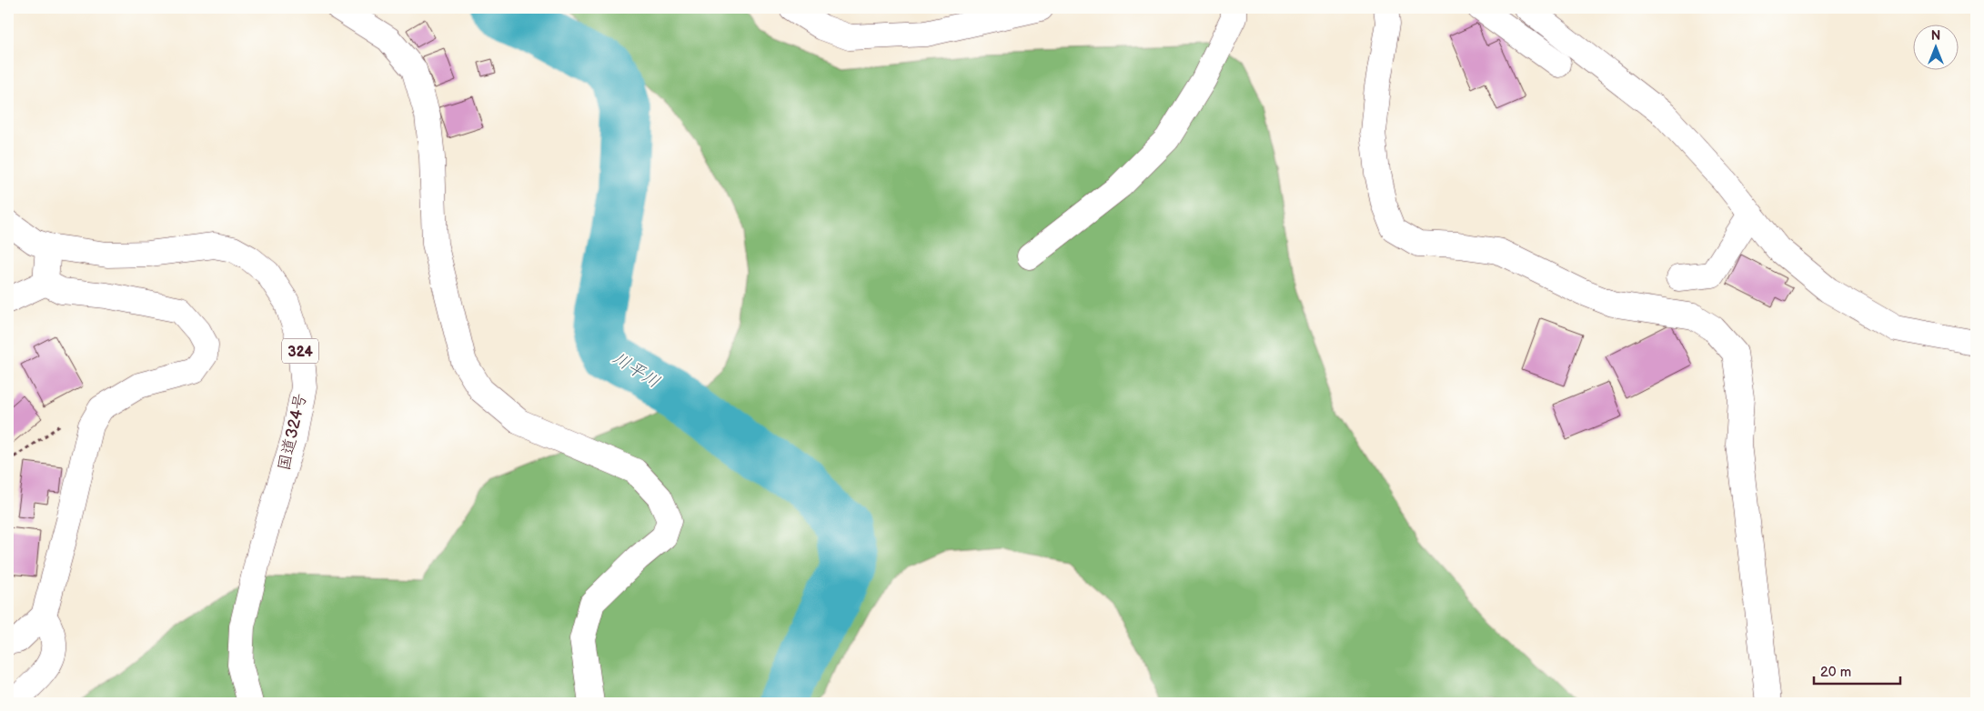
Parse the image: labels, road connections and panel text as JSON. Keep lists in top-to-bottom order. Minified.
{"streets":{"main road":["324","国道324号"]},"water":["川平川"],"scale_bar":"20 m","north":"top"}
